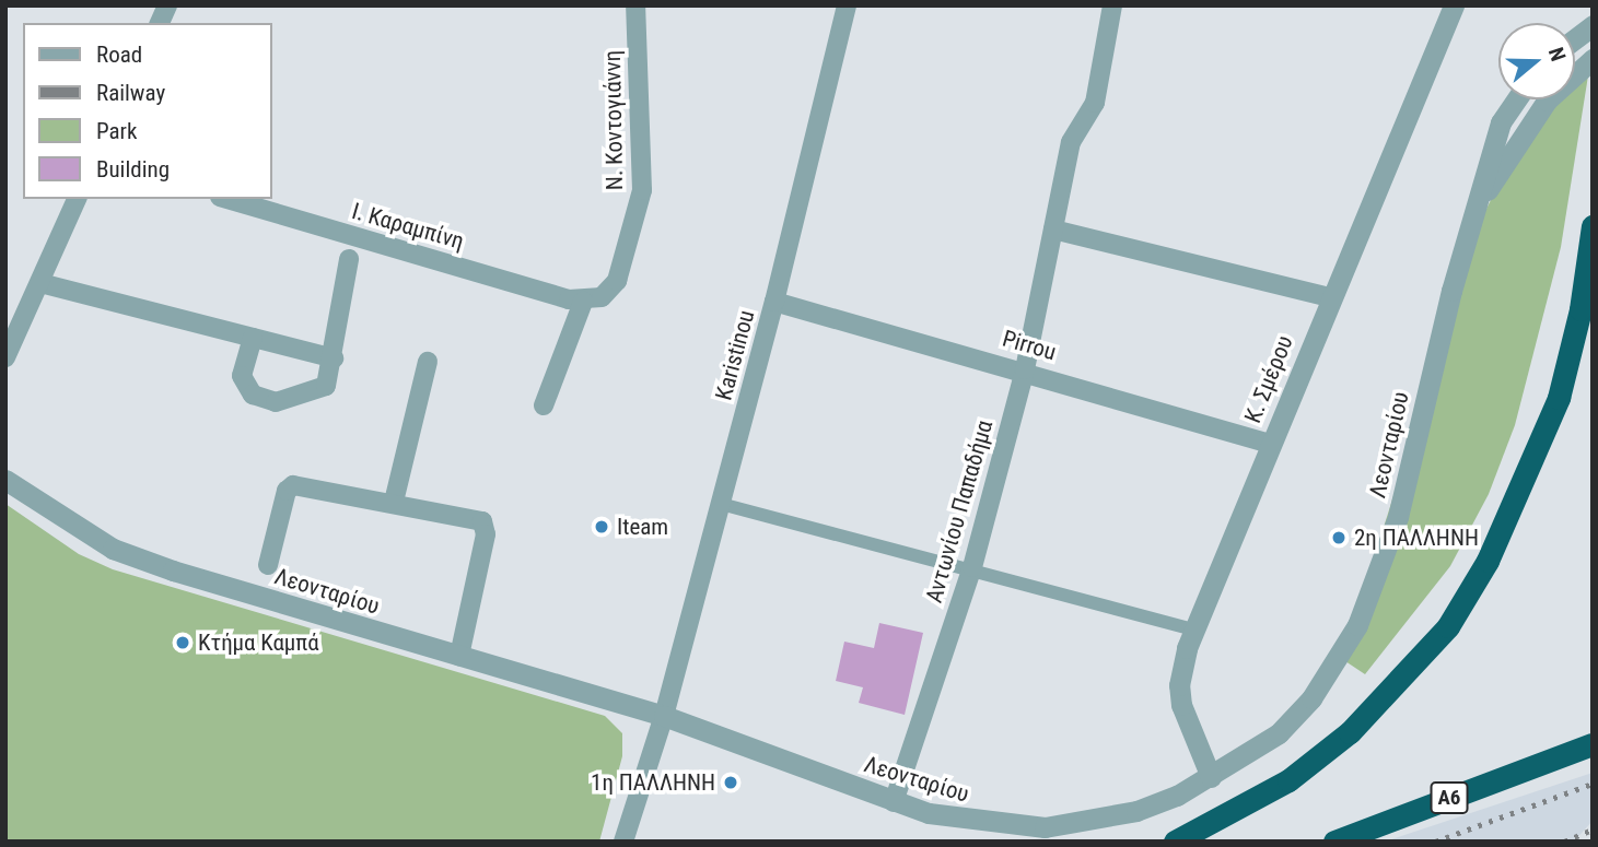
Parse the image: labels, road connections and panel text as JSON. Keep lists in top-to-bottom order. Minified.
{"streets":{"highway":["Α6"],"street":["Ν. Koντογιάννη","Ι. Καραμπίνη","Pirrou","Karistinou","Κ. Σμέρου","Λεονταρίου","Αντωνίου Παπαδήμα"]},"crossings":[["Ν. Koντογιάννη","Ι. Καραμπίνη"],["Pirrou","Karistinou"],["Pirrou","Κ. Σμέρου"],["Pirrou","Αντωνίου Παπαδήμα"],["Karistinou","Λεονταρίου"],["Κ. Σμέρου","Λεονταρίου"],["Λεονταρίου","Αντωνίου Παπαδήμα"]],"places":["Iteam","2η ΠΑΛΛΗΝΗ","Kτήμα Καμπά","1η ΠΑΛΛΗΝΗ"],"legend":["Road","Railway","Park","Building"],"north":"right"}
